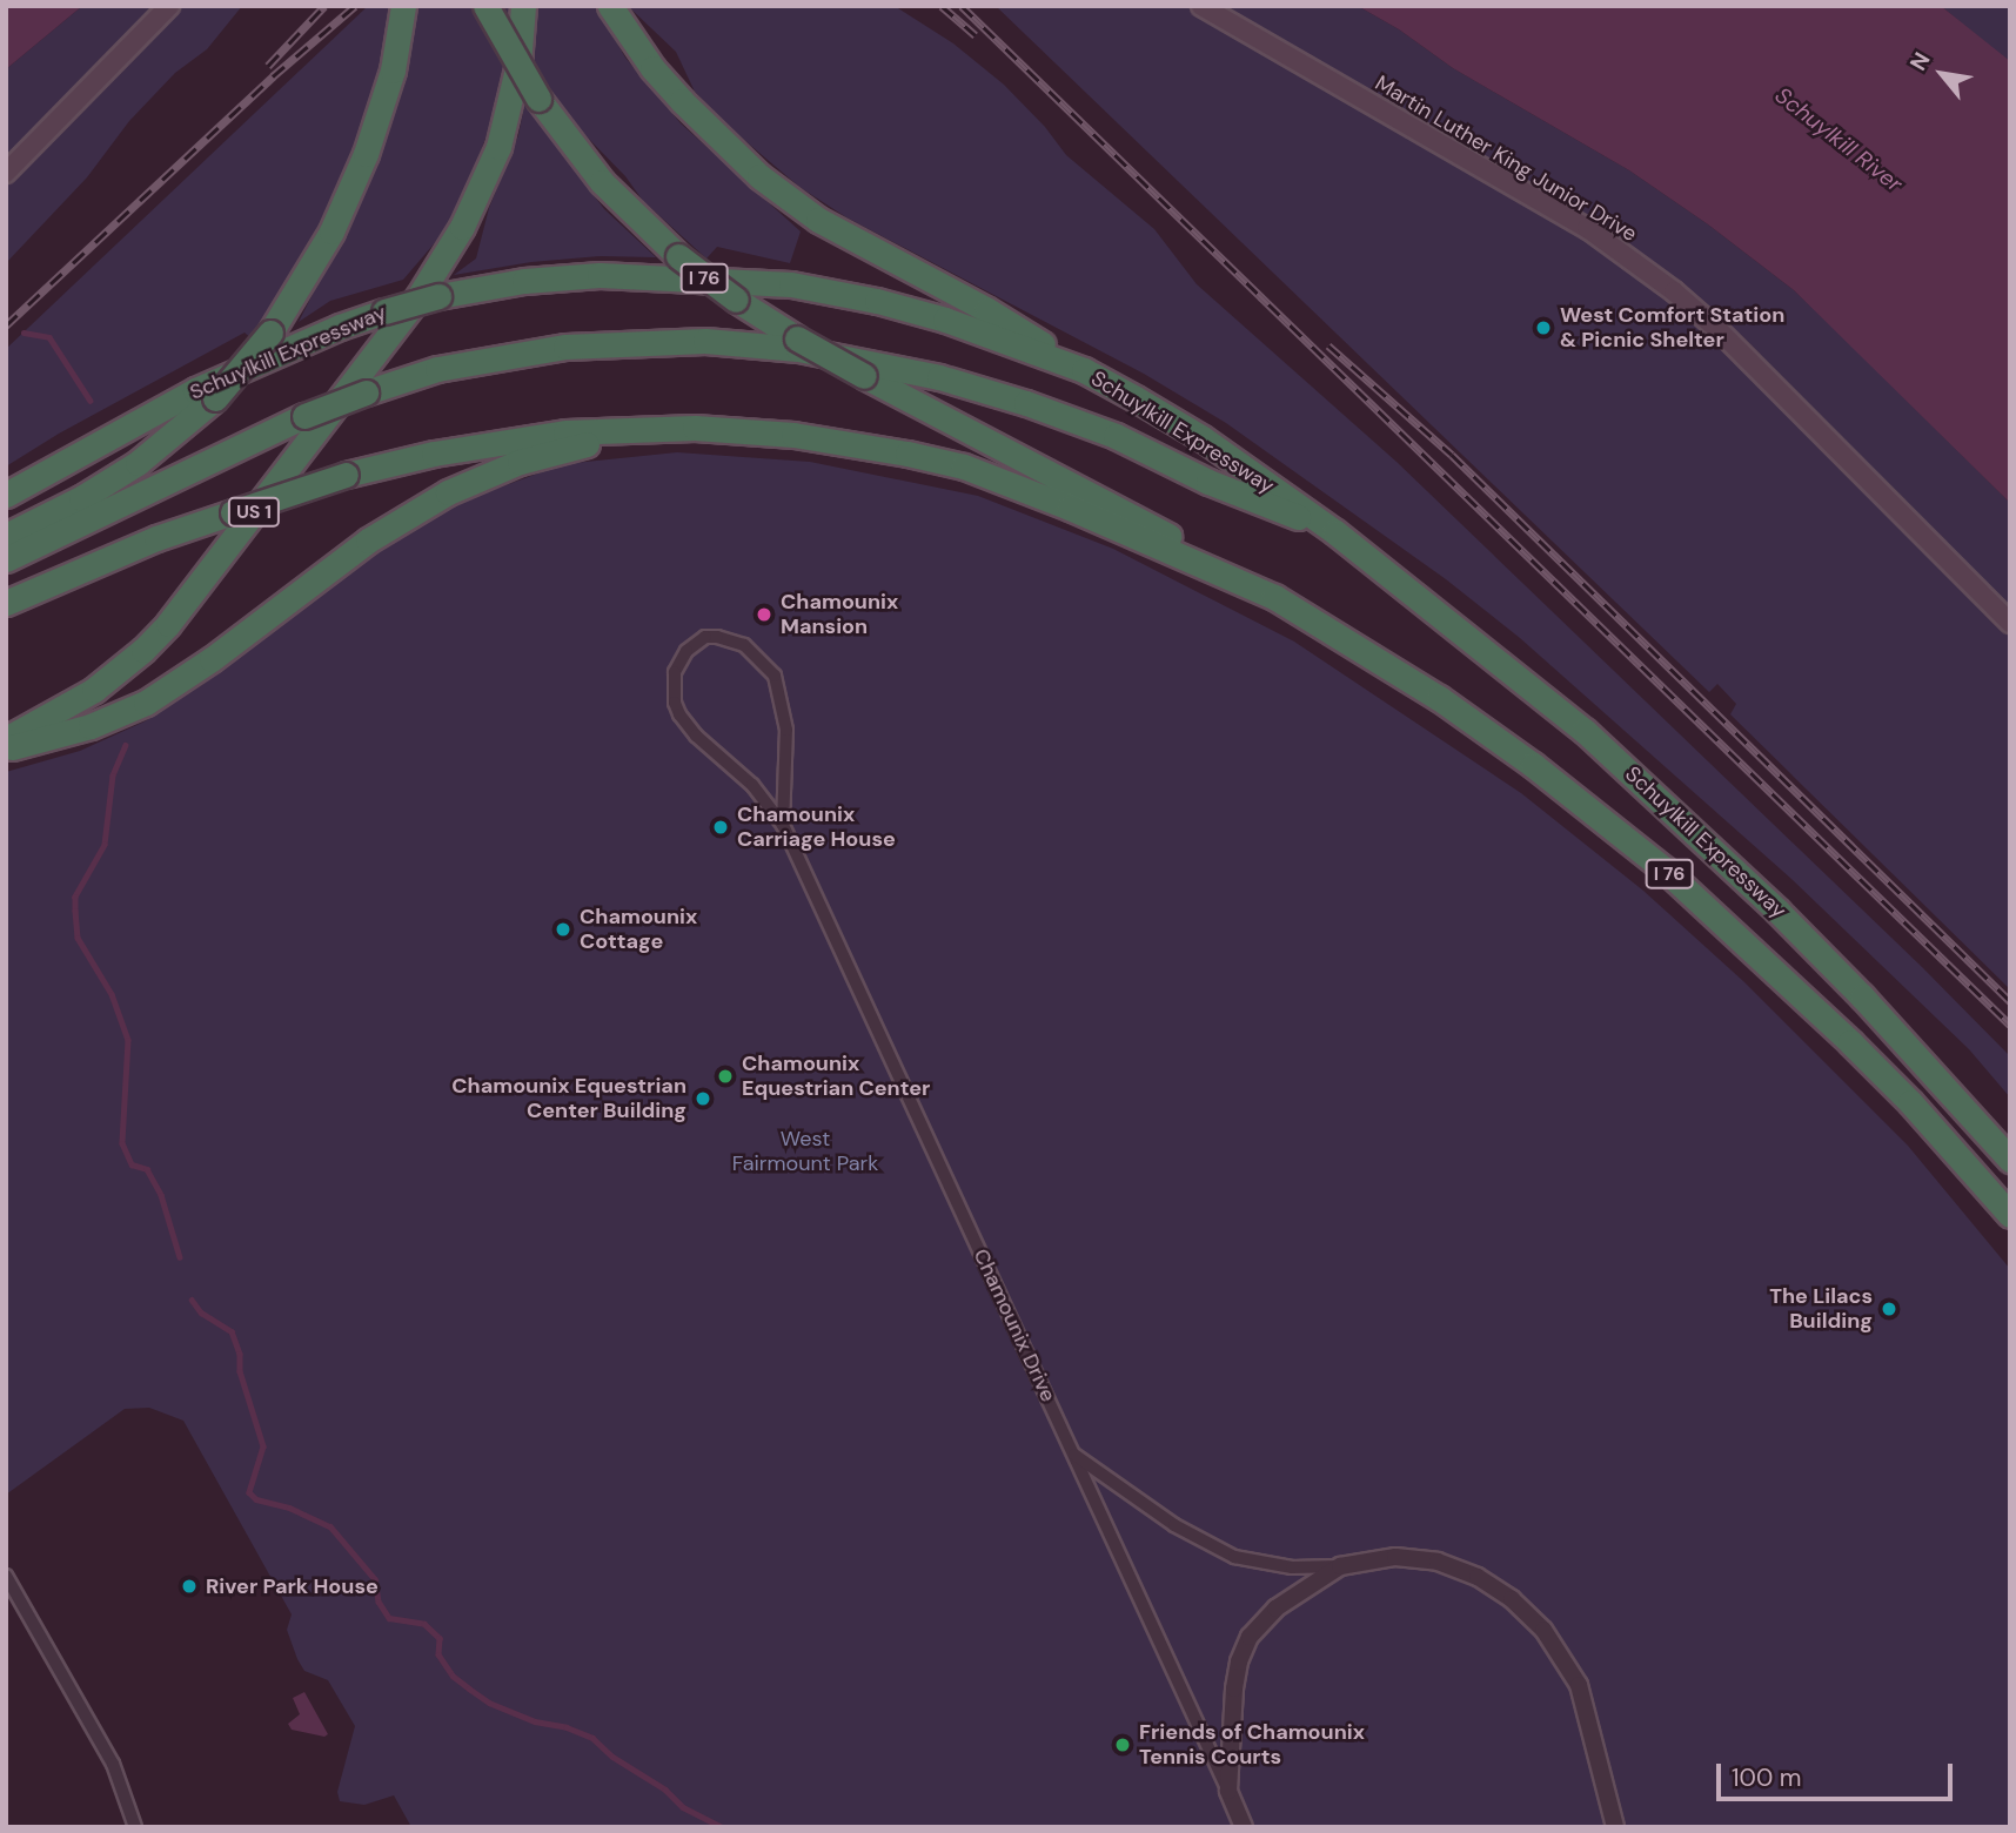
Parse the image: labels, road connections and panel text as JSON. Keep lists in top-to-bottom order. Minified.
{"streets":{"highway":["I 76","Schuylkill Expressway","US 1"],"main road":["Martin Luther King Junior Drive"],"street":["Chamounix Drive"]},"water":["Schuylkill River"],"parks":["West Fairmount Park"],"places":["West Comfort Station & Picnic Shelter","Chamounix Mansion","Chamounix Carriage House","Chamounix Cottage","Chamounix Equestrian Center","Chamounix Equestrian Center Building","The Lilacs Building","River Park House","Friends of Chamounix Tennis Courts"],"scale_bar":"100 m","north":"top left"}
